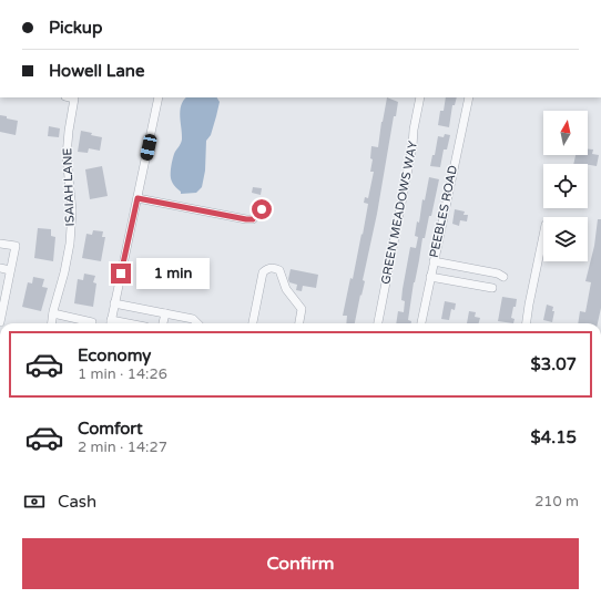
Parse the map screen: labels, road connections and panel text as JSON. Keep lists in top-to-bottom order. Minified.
{"streets":{"street":["ISAIAH LANE","PEEBLES ROAD","GREEN MEADOWS WAY"]},"north":"top","page":{"banner":["Pickup","Howell Lane"],"bubble":"1 min","list":[{"name":"Economy","note":"1 min · 14:26","value":"$3.07"},{"name":"Comfort","note":"2 min · 14:27","value":"$4.15"}],"pay":["Cash","210 m"],"buttons":"Confirm"}}
